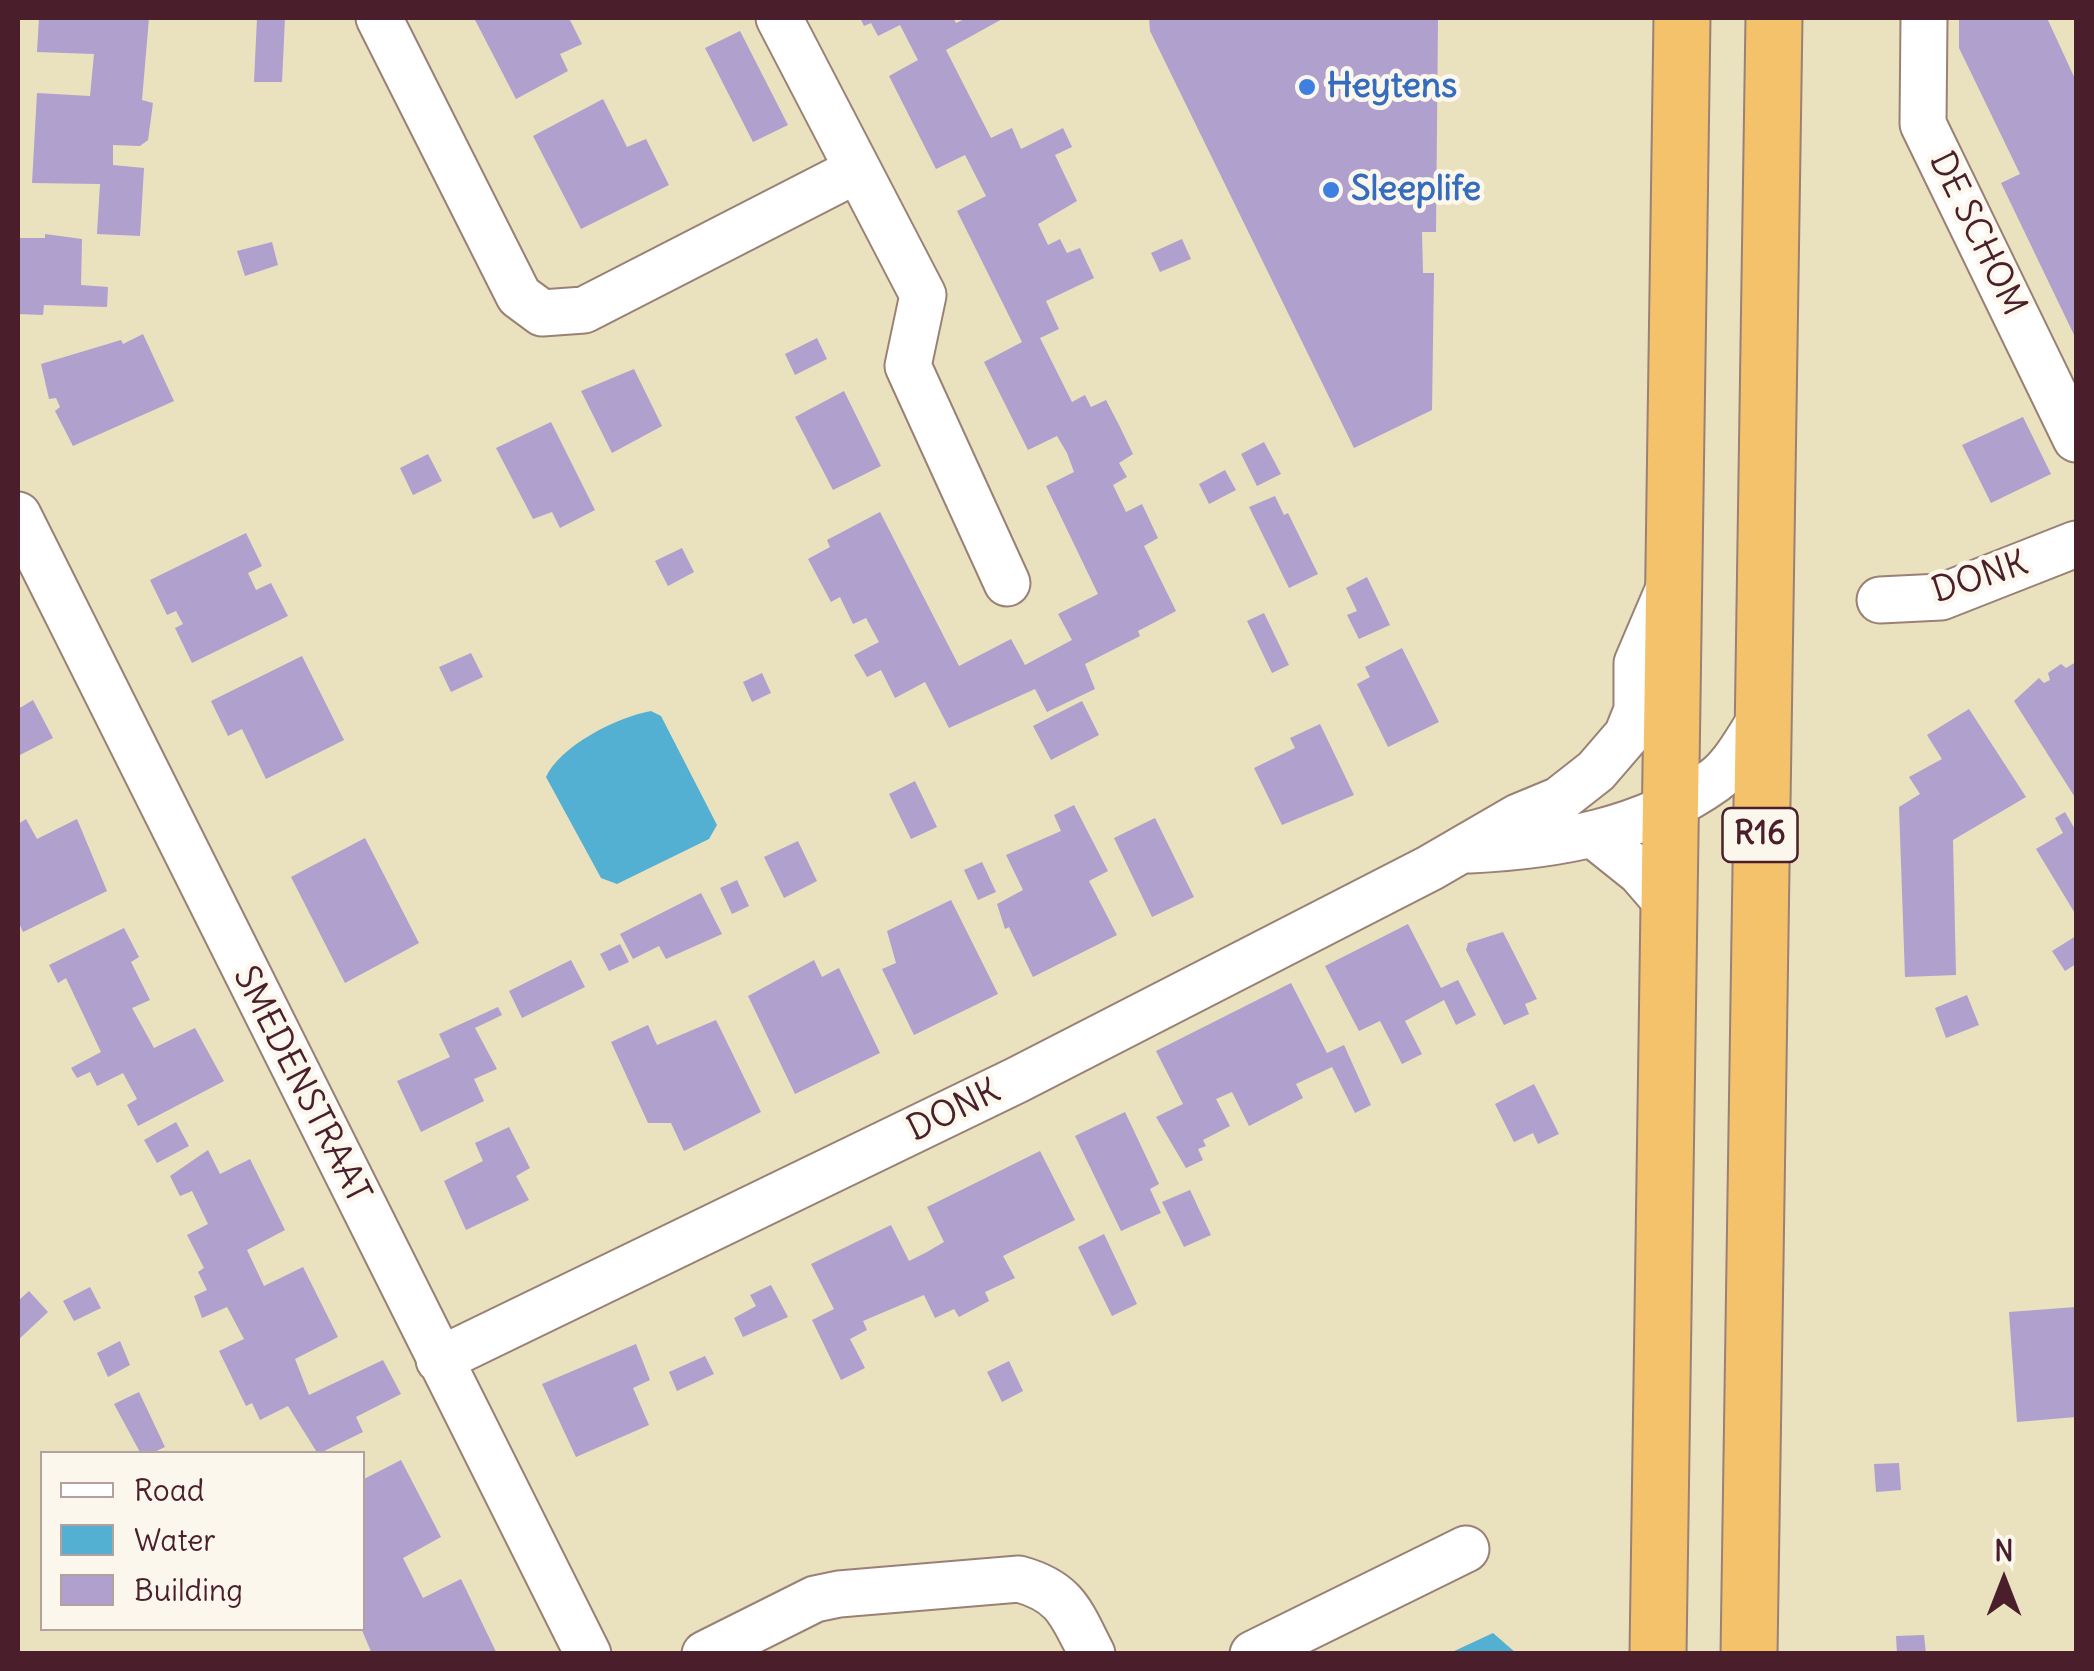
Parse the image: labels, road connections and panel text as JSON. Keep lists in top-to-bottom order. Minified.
{"streets":{"highway":["R16"],"street":["DE SCHOM","DONK","SMEDENSTRAAT"]},"crossings":[["DONK","R16"],["DONK","SMEDENSTRAAT"]],"places":["Heytens","Sleeplife"],"legend":["Road","Water","Building"],"north":"top"}
